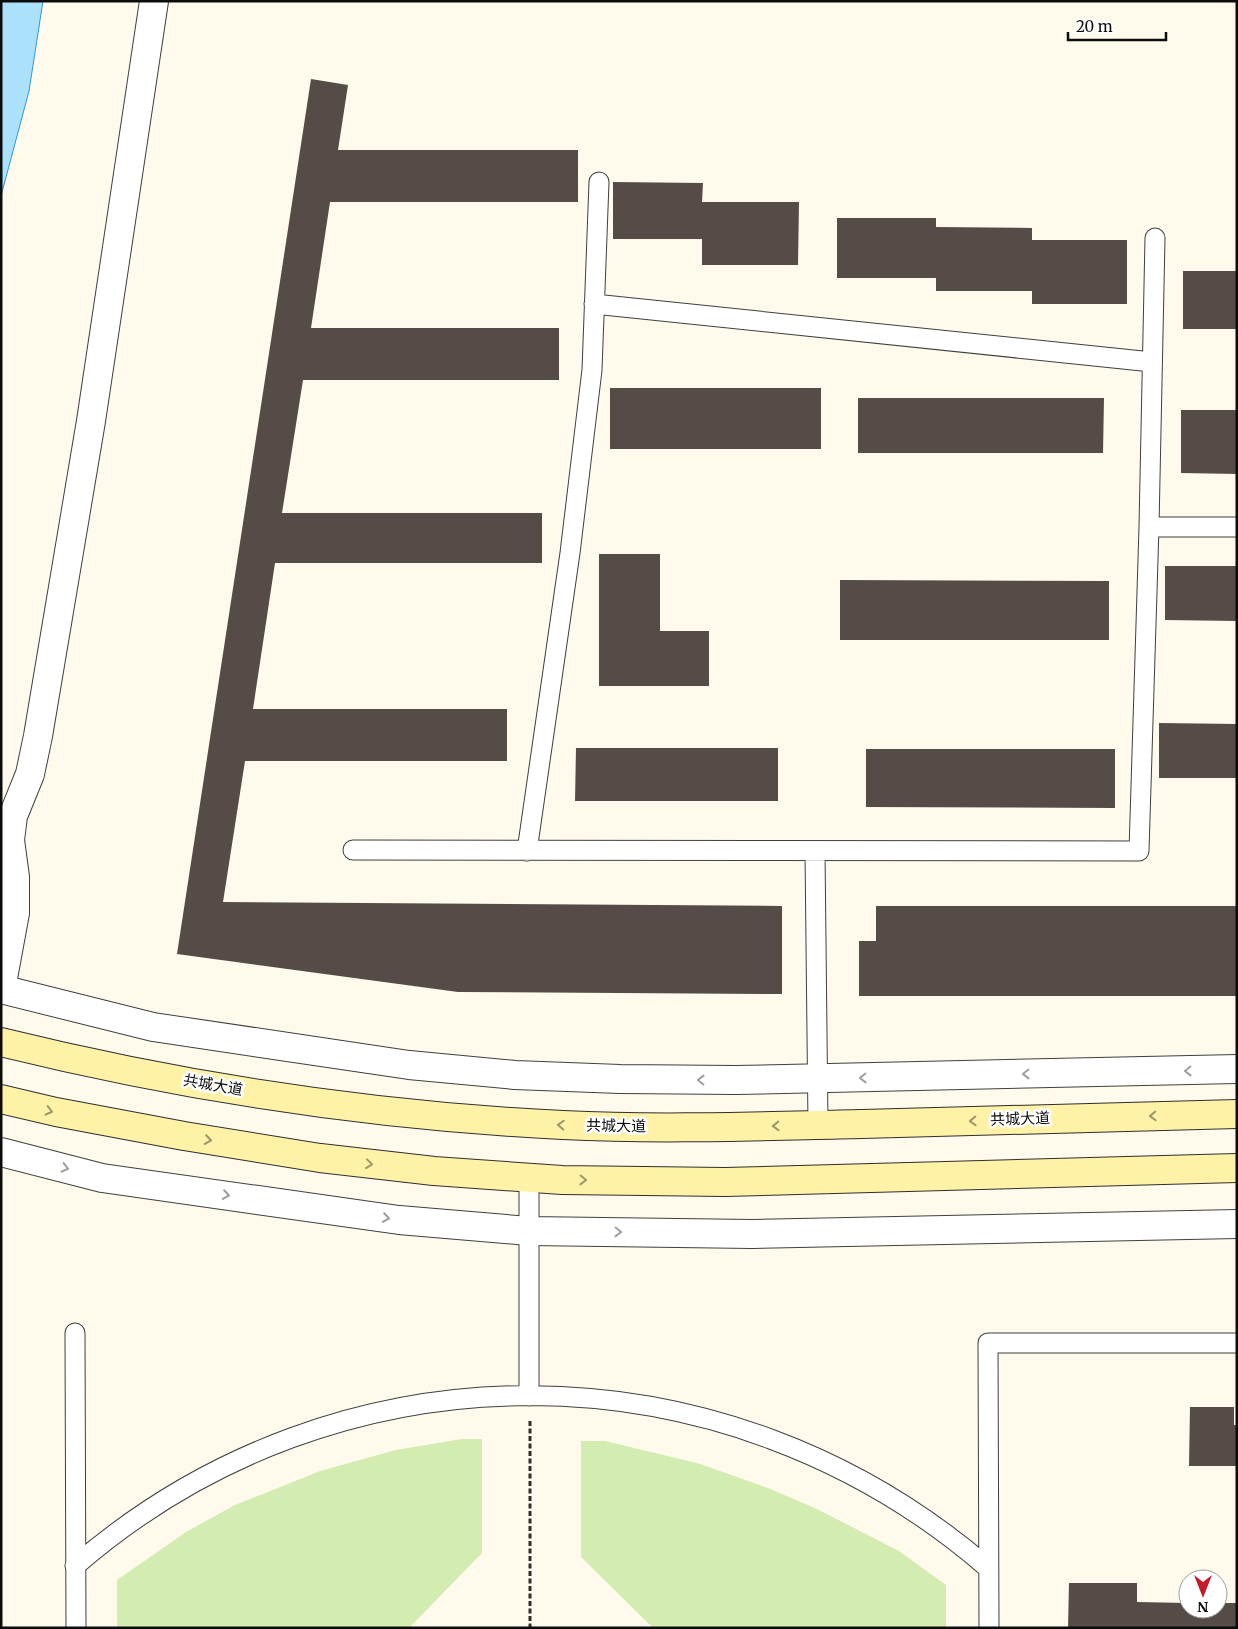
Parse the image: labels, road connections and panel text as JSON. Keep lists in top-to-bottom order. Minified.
{"streets":{"main road":["共城大道"]},"scale_bar":"20 m","north":"bottom"}
